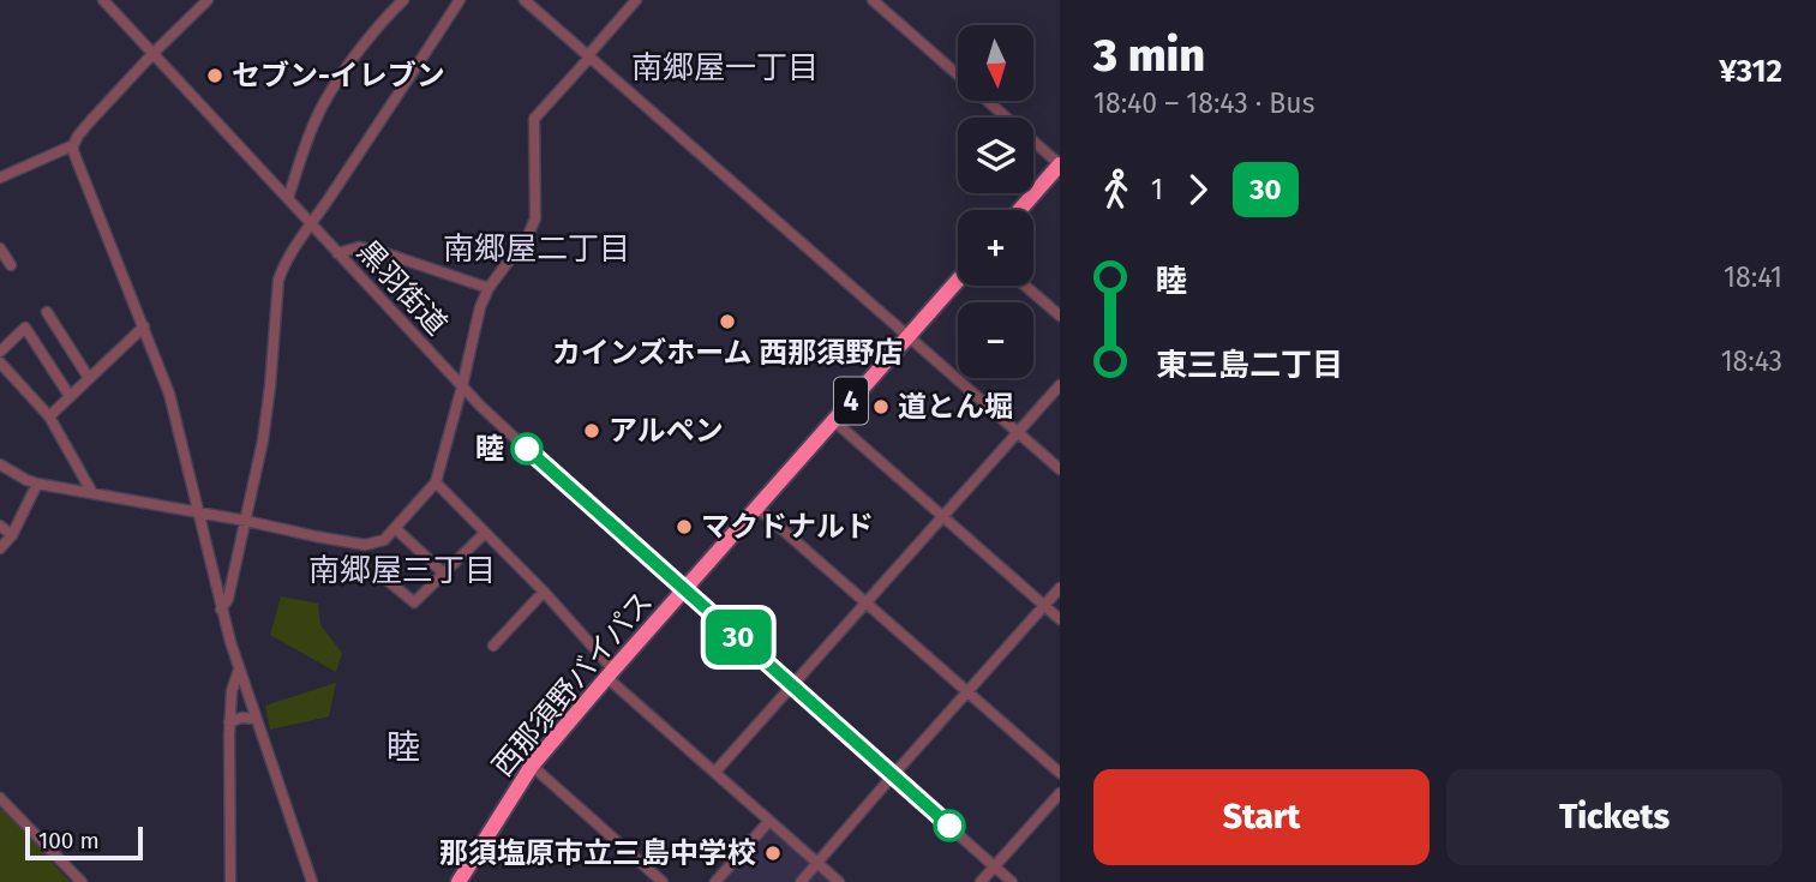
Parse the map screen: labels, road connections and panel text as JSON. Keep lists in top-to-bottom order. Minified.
{"streets":{"highway":["4","西那須野バイパス"],"street":["黒羽街道"]},"crossings":[["黒羽街道","西那須野バイパス"]],"districts":["南郷屋一丁目","南郷屋二丁目","南郷屋三丁目","睦"],"places":["セブン-イレブン","カインズホーム 西那須野店","道とん堀","アルペン","睦","マクドナルド","那須塩原市立三島中学校"],"lines":["bus line 30"],"scale_bar":"100 m","north":"bottom","page":{"on_map":"30","heading":["3 min","18:40 – 18:43 · Bus","¥312"],"map_buttons":["+","−"],"legs":["1","30"],"list":[{"name":"睦","value":"18:41"},{"name":"東三島二丁目","value":"18:43"}],"buttons":["Start","Tickets"],"scale":"100 m"}}
